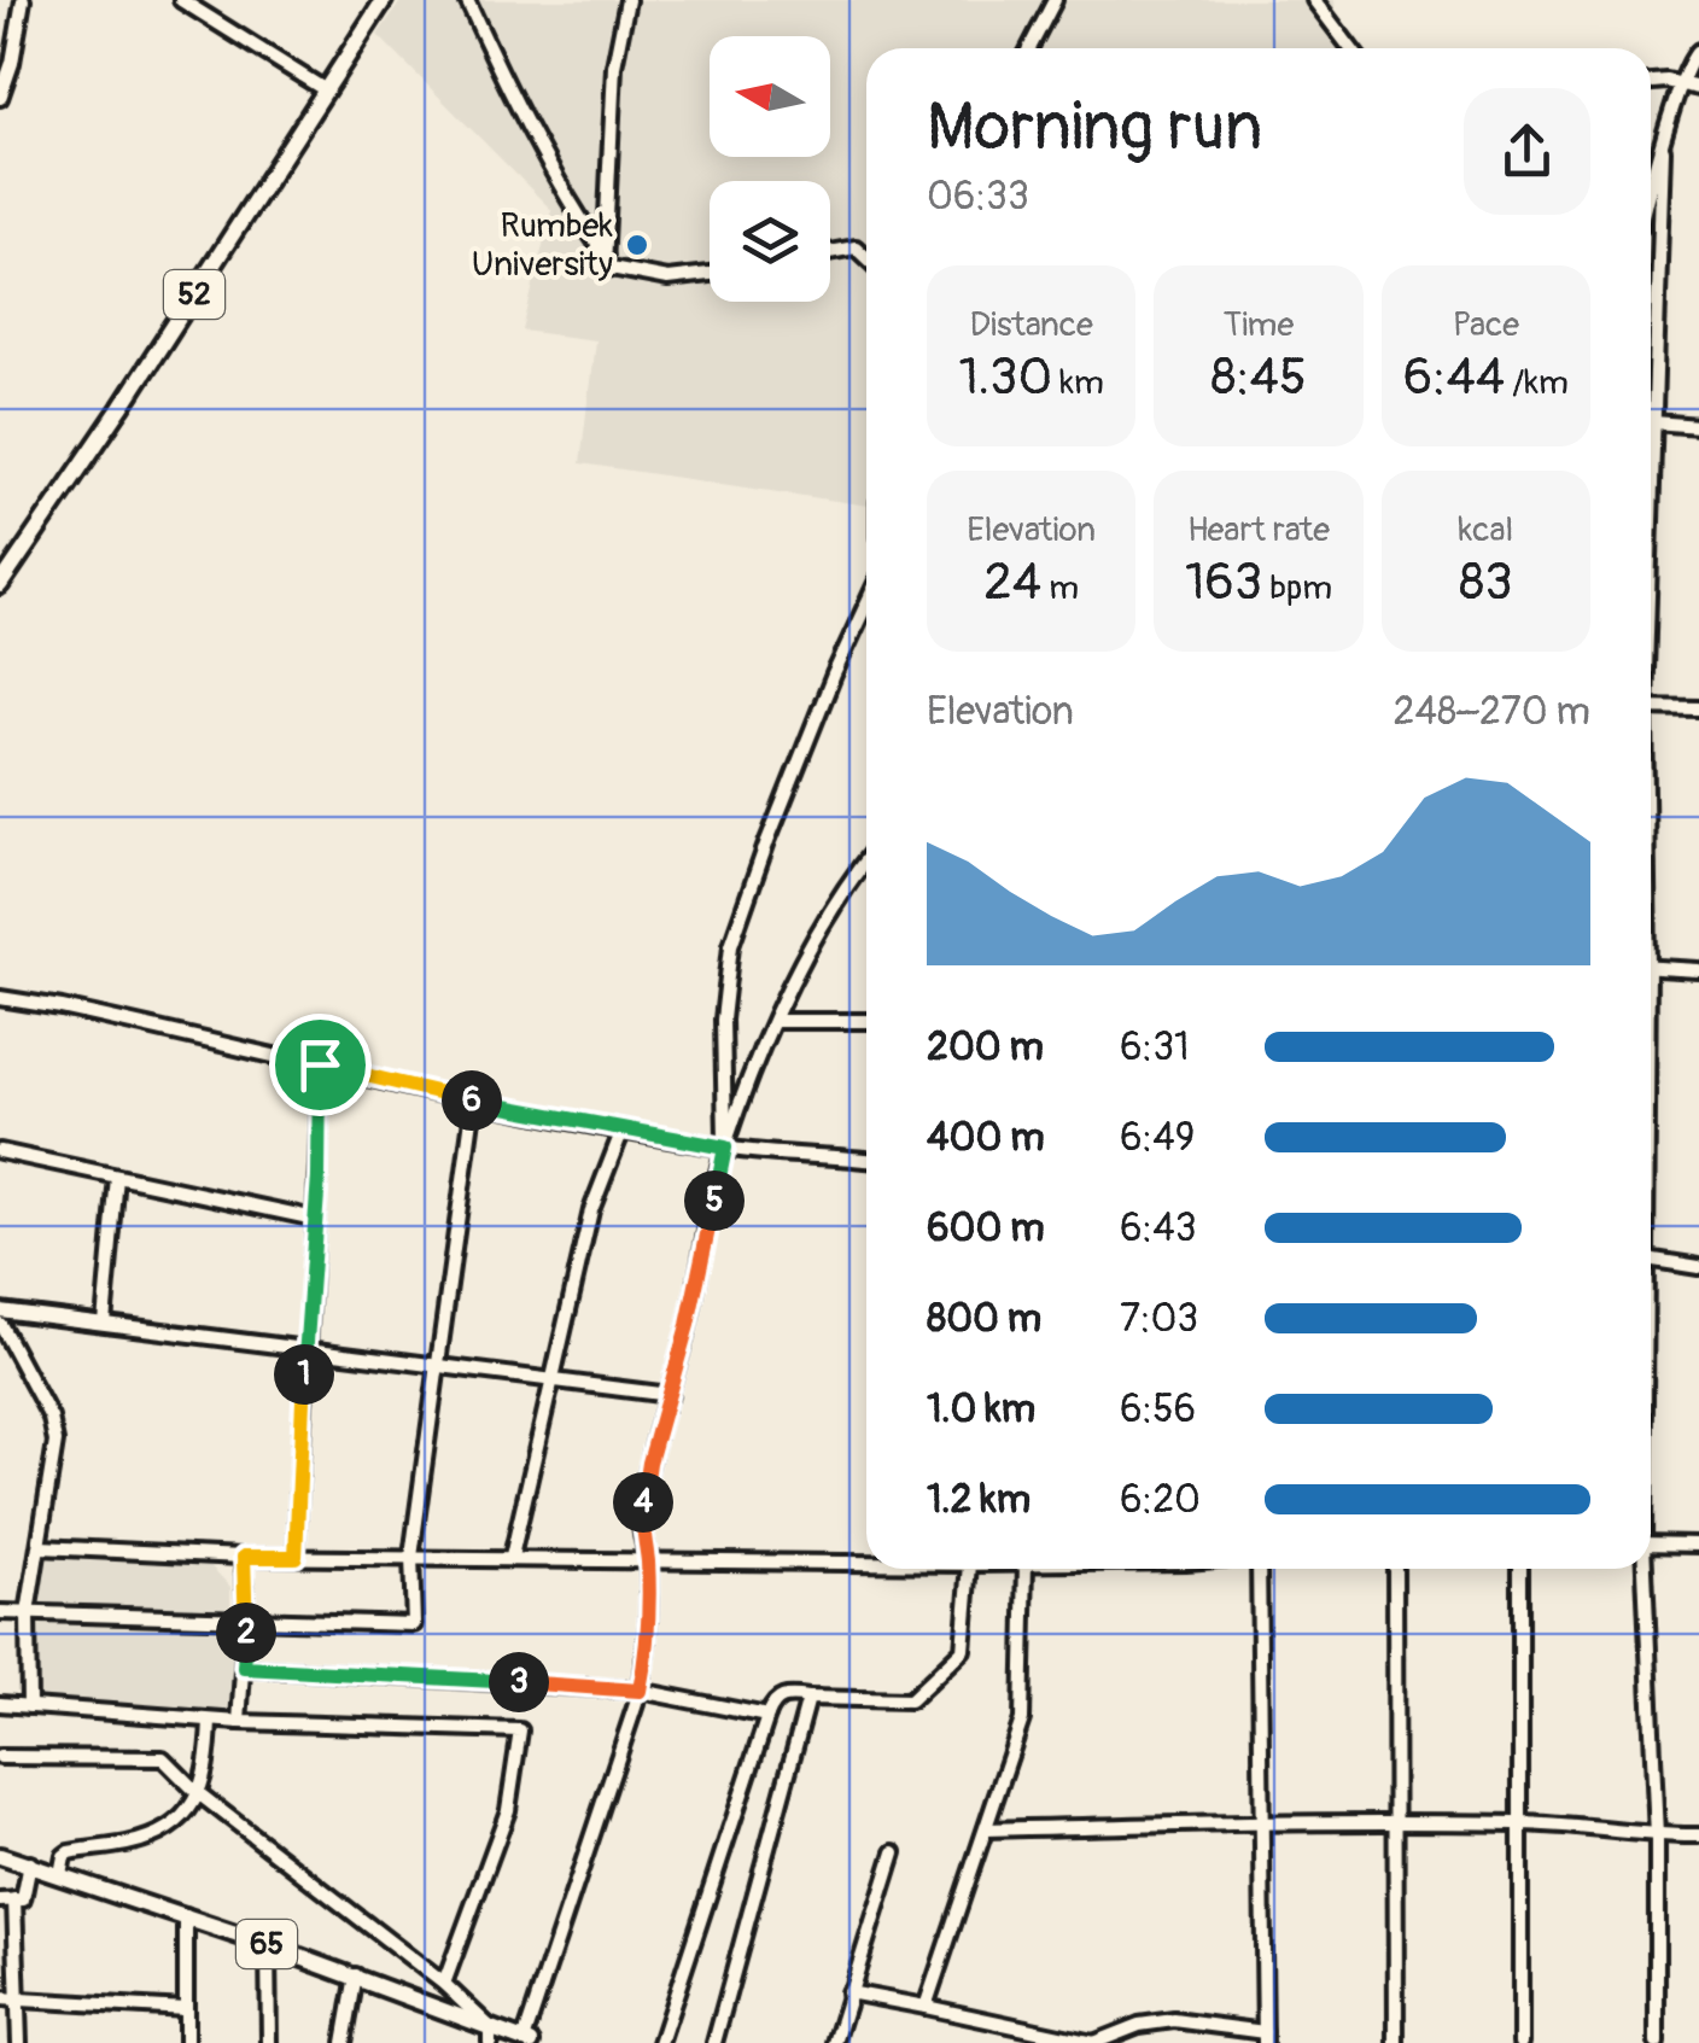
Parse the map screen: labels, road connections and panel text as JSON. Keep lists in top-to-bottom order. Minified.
{"streets":{"main road":["52","65"]},"places":["Rumbek University"],"north":"left","page":{"heading":["Morning run","06:33"],"stats":[["Distance","1.30 km"],["Time","8:45"],["Pace","6:44 /km"],["Elevation","24 m"],["Heart rate","163 bpm"],["kcal","83"]],"chart":["Elevation","248–270 m"],"list":[{"name":"200 m","note":"6:31"},{"name":"400 m","note":"6:49"},{"name":"600 m","note":"6:43"},{"name":"800 m","note":"7:03"},{"name":"1.0 km","note":"6:56"},{"name":"1.2 km","note":"6:20"}],"pins":["6","5","1","4","2","3"]}}
